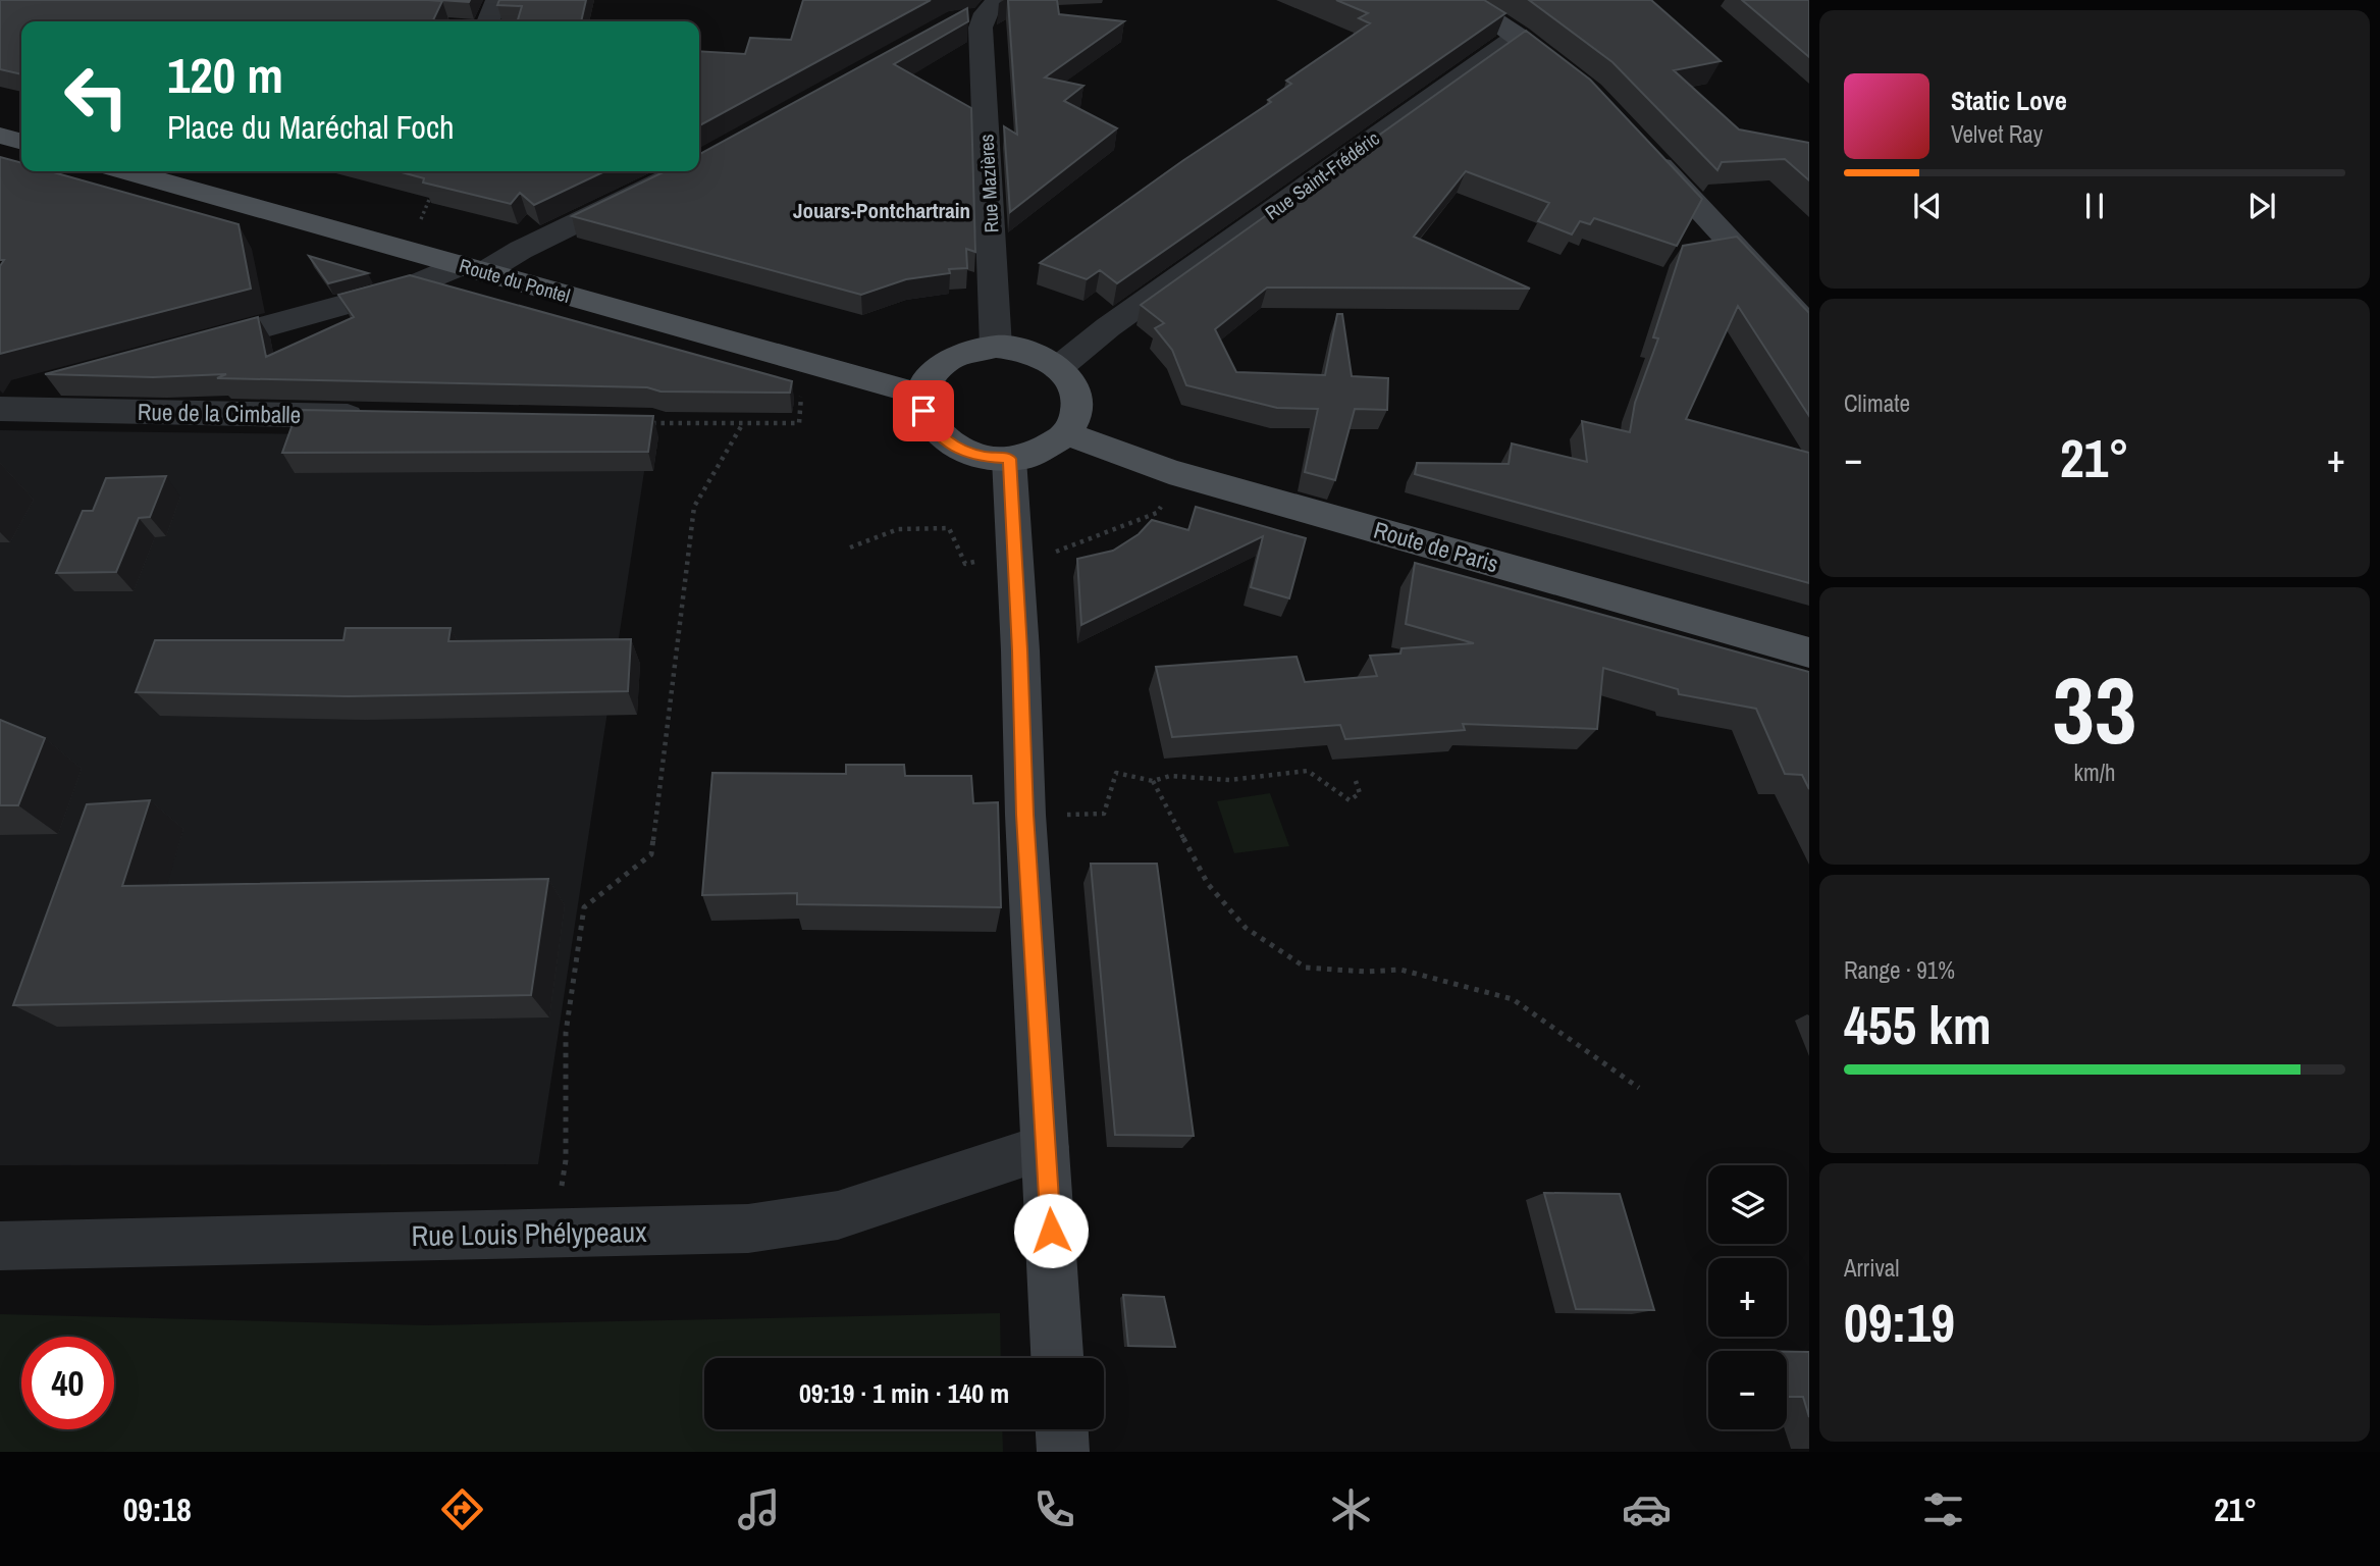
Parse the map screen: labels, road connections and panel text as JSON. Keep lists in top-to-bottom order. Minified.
{"streets":{"main road":["Route du Pontel","Route de Paris"],"street":["Rue Saint-Frédéric","Rue Mazières","Rue de la Cimballe","Rue Louis Phélypeaux"]},"crossings":[["Rue Saint-Frédéric","Rue Mazières"],["Rue Saint-Frédéric","Route du Pontel"],["Rue Saint-Frédéric","Route de Paris"],["Rue Mazières","Route du Pontel"],["Rue Mazières","Route de Paris"],["Route du Pontel","Route de Paris"]],"districts":["Jouars-Pontchartrain"],"page":{"turn":["120 m","Place du Maréchal Foch"],"song":["Static Love","Velvet Ray"],"tile":["Climate",["33","km/h"],["Range · 91%","455 km"],["Arrival","09:19"]],"heat":["−","21°","+"],"map_buttons":["+","−"],"limit":"40","trip":"09:19 · 1 min · 140 m","tabs":["09:18","21°"]}}
